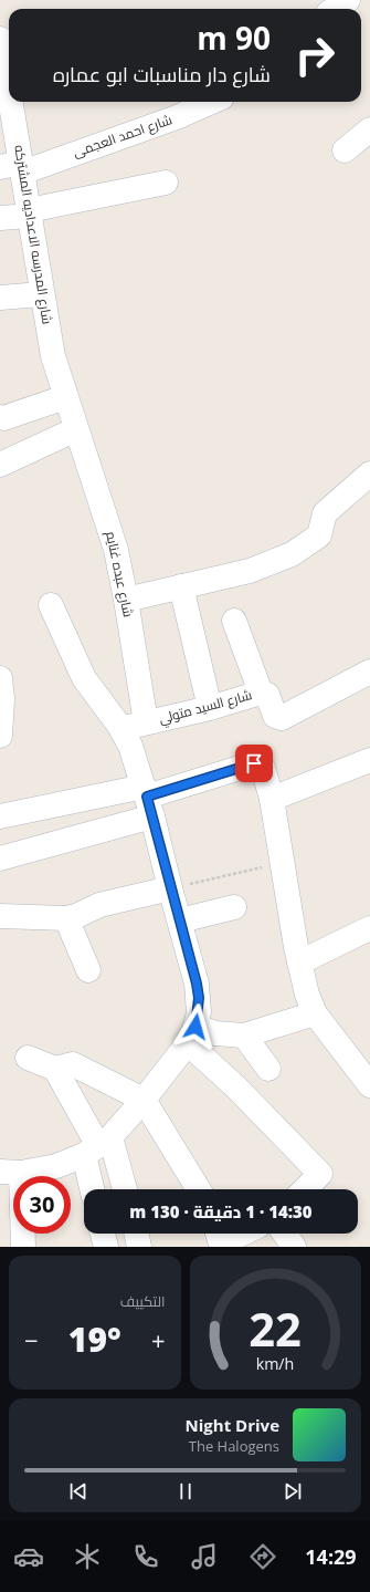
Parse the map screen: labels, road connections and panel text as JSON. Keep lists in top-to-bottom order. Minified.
{"streets":{"street":["شارع احمد العجمى","شارع المدرسه الاعداديه المشتركه","شارع عبده غنايم","شارع السيد متولي"]},"crossings":[["شارع احمد العجمى","شارع المدرسه الاعداديه المشتركه"],["شارع المدرسه الاعداديه المشتركه","شارع عبده غنايم"],["شارع عبده غنايم","شارع السيد متولي"]],"page":{"turn":["90 m","شارع دار مناسبات ابو عماره"],"limit":"30","trip":"14:30 · 1 دقيقة · 130 m","tile":"التكييف","heat":["−","19°","+"],"song":["Night Drive","The Halogens"],"tabs":"14:29","gauge":["22","km/h"]}}
